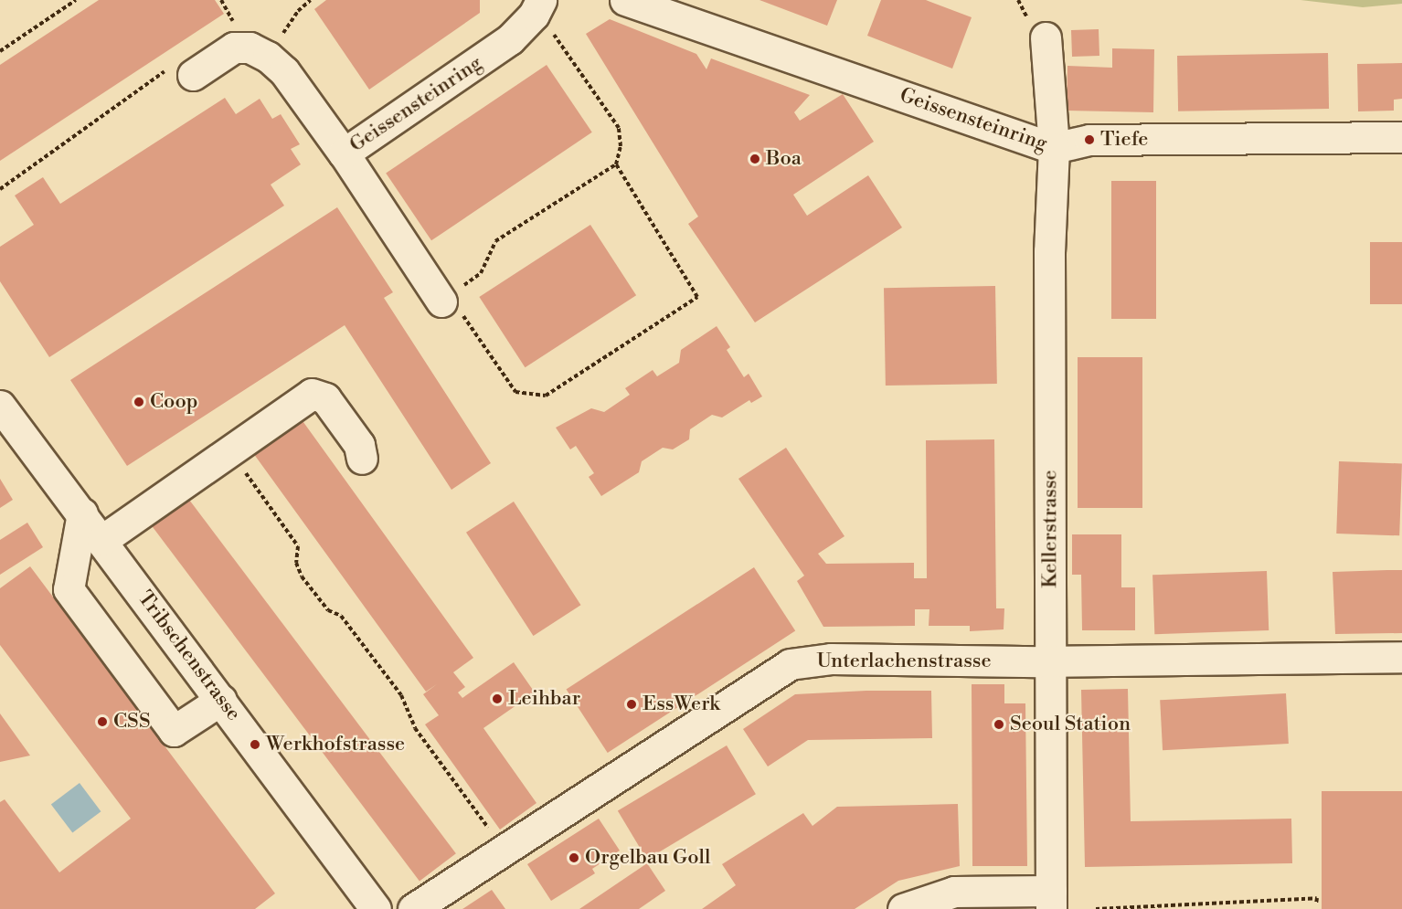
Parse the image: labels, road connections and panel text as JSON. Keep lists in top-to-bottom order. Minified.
{"streets":{"street":["Geissensteinring","Kellerstrasse","Tribschenstrasse","Unterlachenstrasse"]},"crossings":[["Geissensteinring","Kellerstrasse"],["Kellerstrasse","Unterlachenstrasse"]],"places":["Tiefe","Boa","Coop","Leihbar","EssWerk","CSS","Seoul Station","Werkhofstrasse","Orgelbau Goll"]}
